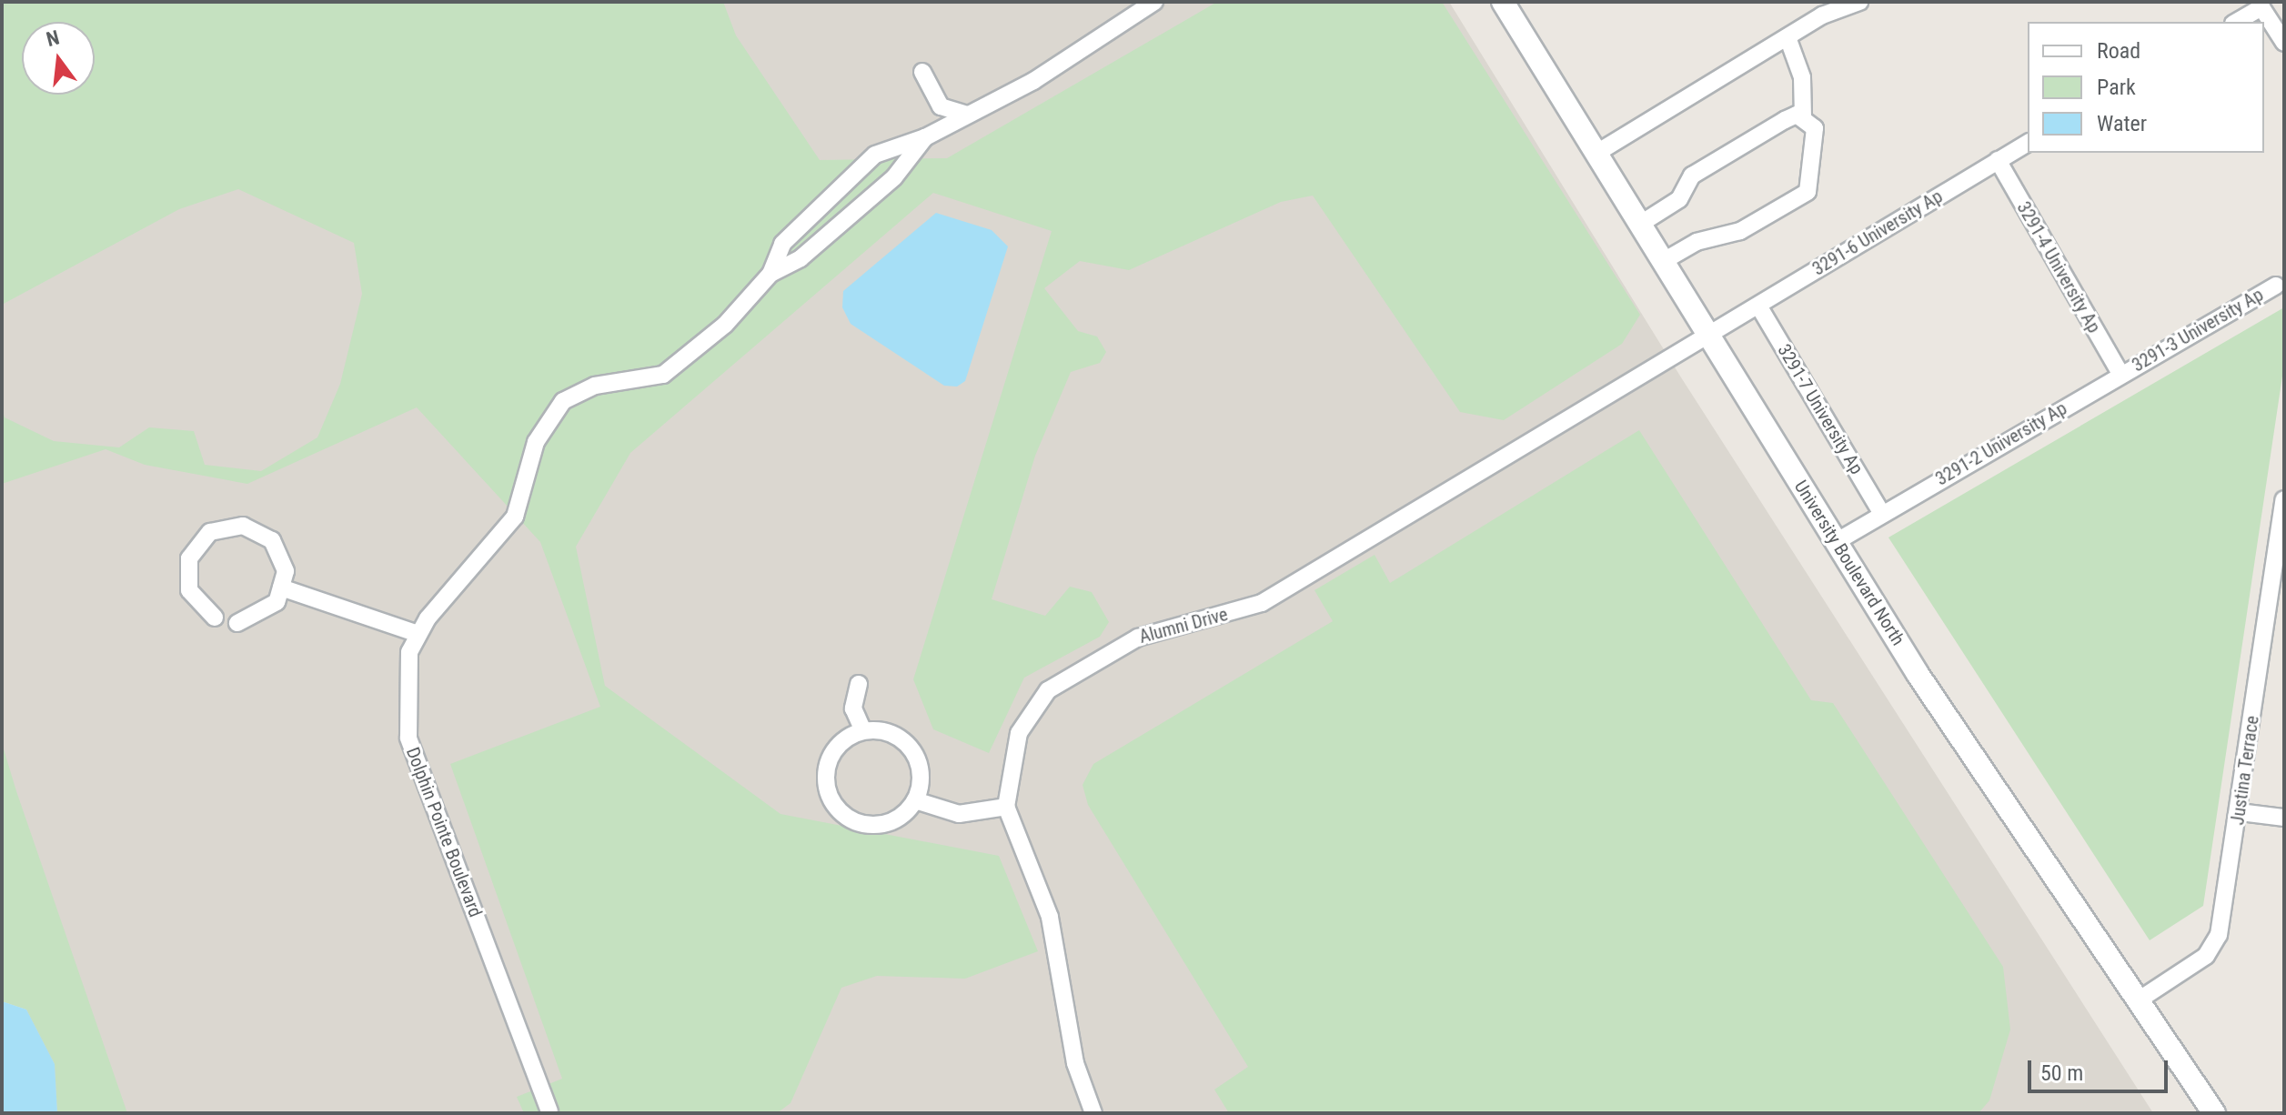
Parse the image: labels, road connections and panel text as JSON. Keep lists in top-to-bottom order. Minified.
{"streets":{"main road":["University Boulevard North"],"street":["3291-6 University Ap","3291-4 University Ap","3291-3 University Ap","3291-7 University Ap","3291-2 University Ap","Alumni Drive","Justina Terrace","Dolphin Pointe Boulevard"]},"crossings":[["3291-6 University Ap","3291-4 University Ap"],["3291-6 University Ap","3291-7 University Ap"],["3291-6 University Ap","University Boulevard North"],["3291-6 University Ap","Alumni Drive"],["3291-4 University Ap","3291-3 University Ap"],["3291-4 University Ap","3291-2 University Ap"],["3291-3 University Ap","3291-2 University Ap"],["3291-7 University Ap","3291-2 University Ap"],["3291-2 University Ap","University Boulevard North"],["University Boulevard North","Alumni Drive"],["University Boulevard North","Justina Terrace"]],"legend":["Road","Park","Water"],"scale_bar":"50 m","north":"top"}
